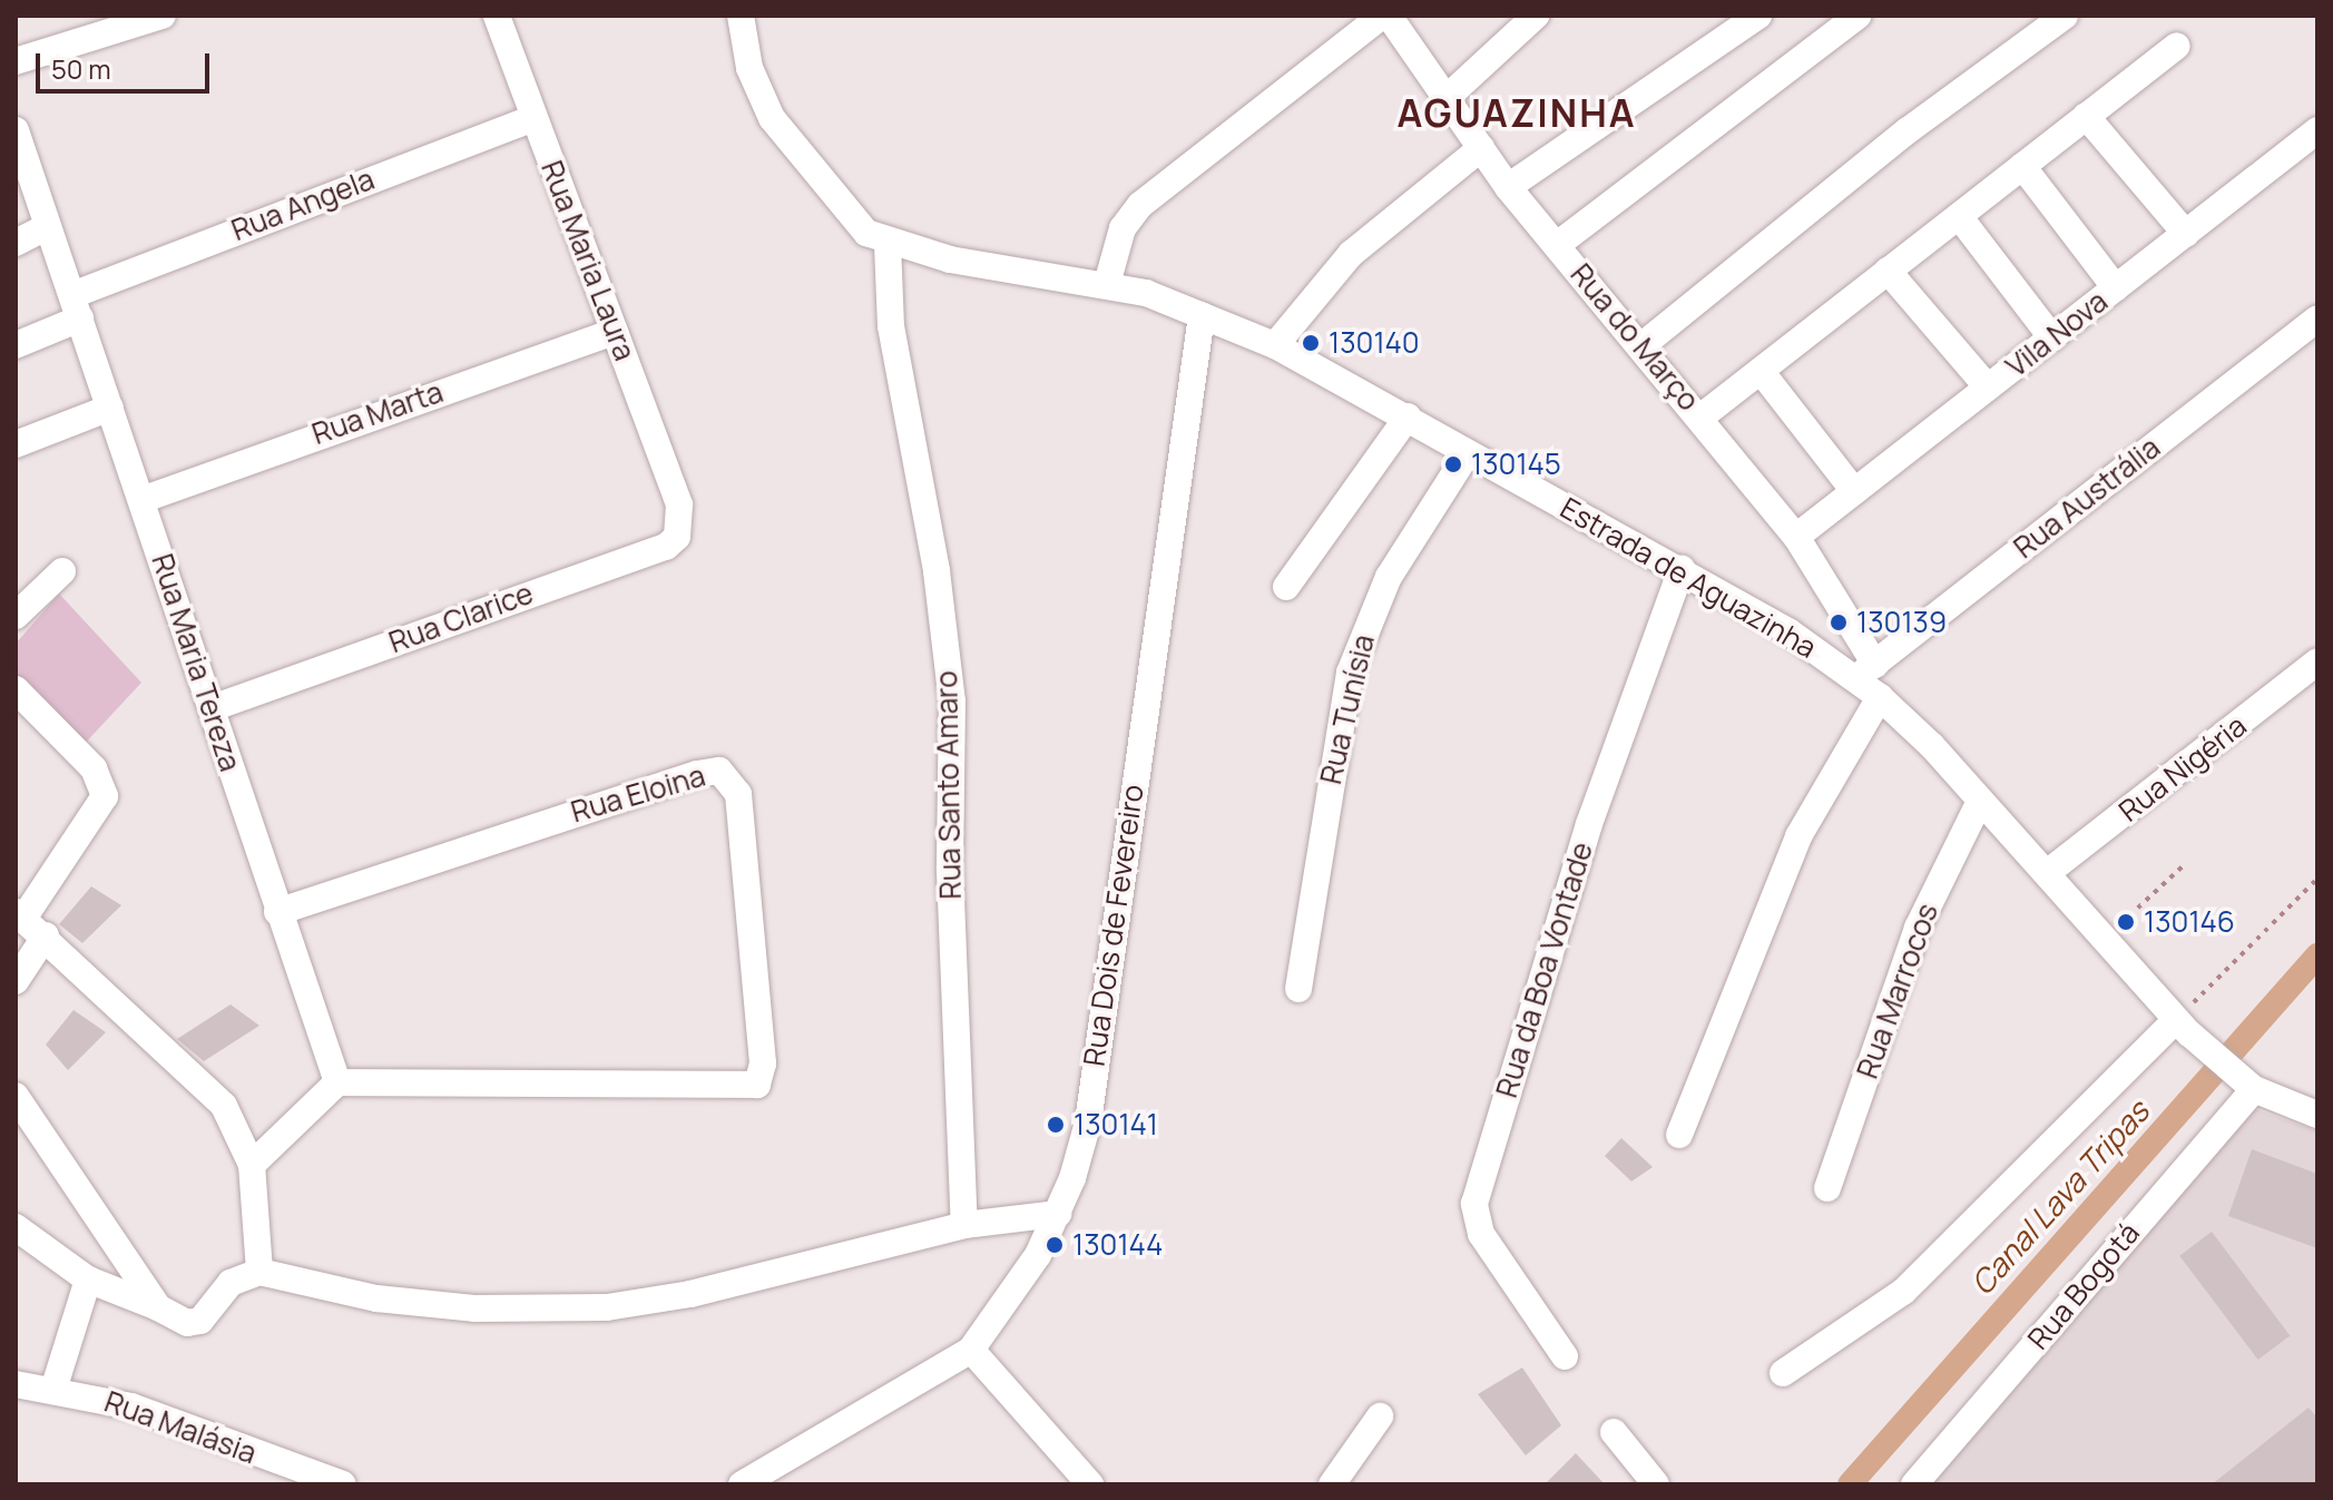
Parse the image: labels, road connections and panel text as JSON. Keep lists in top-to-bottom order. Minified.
{"streets":{"street":["Rua Angela","Rua Maria Laura","Vila Nova","Rua do Março","Rua Marta","Rua Austrália","Estrada de Aguazinha","Rua Clarice","Rua Maria Tereza","Rua Tunísia","Rua Nigéria","Rua Santo Amaro","Rua Eloina","Rua Dois de Fevereiro","Rua da Boa Vontade","Rua Marrocos","Rua Bogotá","Rua Malásia"]},"crossings":[["Rua Angela","Rua Maria Laura"],["Rua Angela","Rua Maria Tereza"],["Rua Maria Laura","Rua Marta"],["Rua Maria Laura","Rua Clarice"],["Vila Nova","Rua do Março"],["Rua do Março","Rua Austrália"],["Rua do Março","Estrada de Aguazinha"],["Rua Marta","Rua Maria Tereza"],["Rua Austrália","Estrada de Aguazinha"],["Estrada de Aguazinha","Rua Tunísia"],["Estrada de Aguazinha","Rua Nigéria"],["Estrada de Aguazinha","Rua Santo Amaro"],["Estrada de Aguazinha","Rua Dois de Fevereiro"],["Estrada de Aguazinha","Rua da Boa Vontade"],["Estrada de Aguazinha","Rua Marrocos"],["Estrada de Aguazinha","Rua Bogotá"],["Rua Clarice","Rua Maria Tereza"],["Rua Maria Tereza","Rua Eloina"]],"districts":["AGUAZINHA"],"water":["Canal Lava Tripas"],"places":["130140","130145","130139","130146","130141","130144"],"scale_bar":"50 m"}
